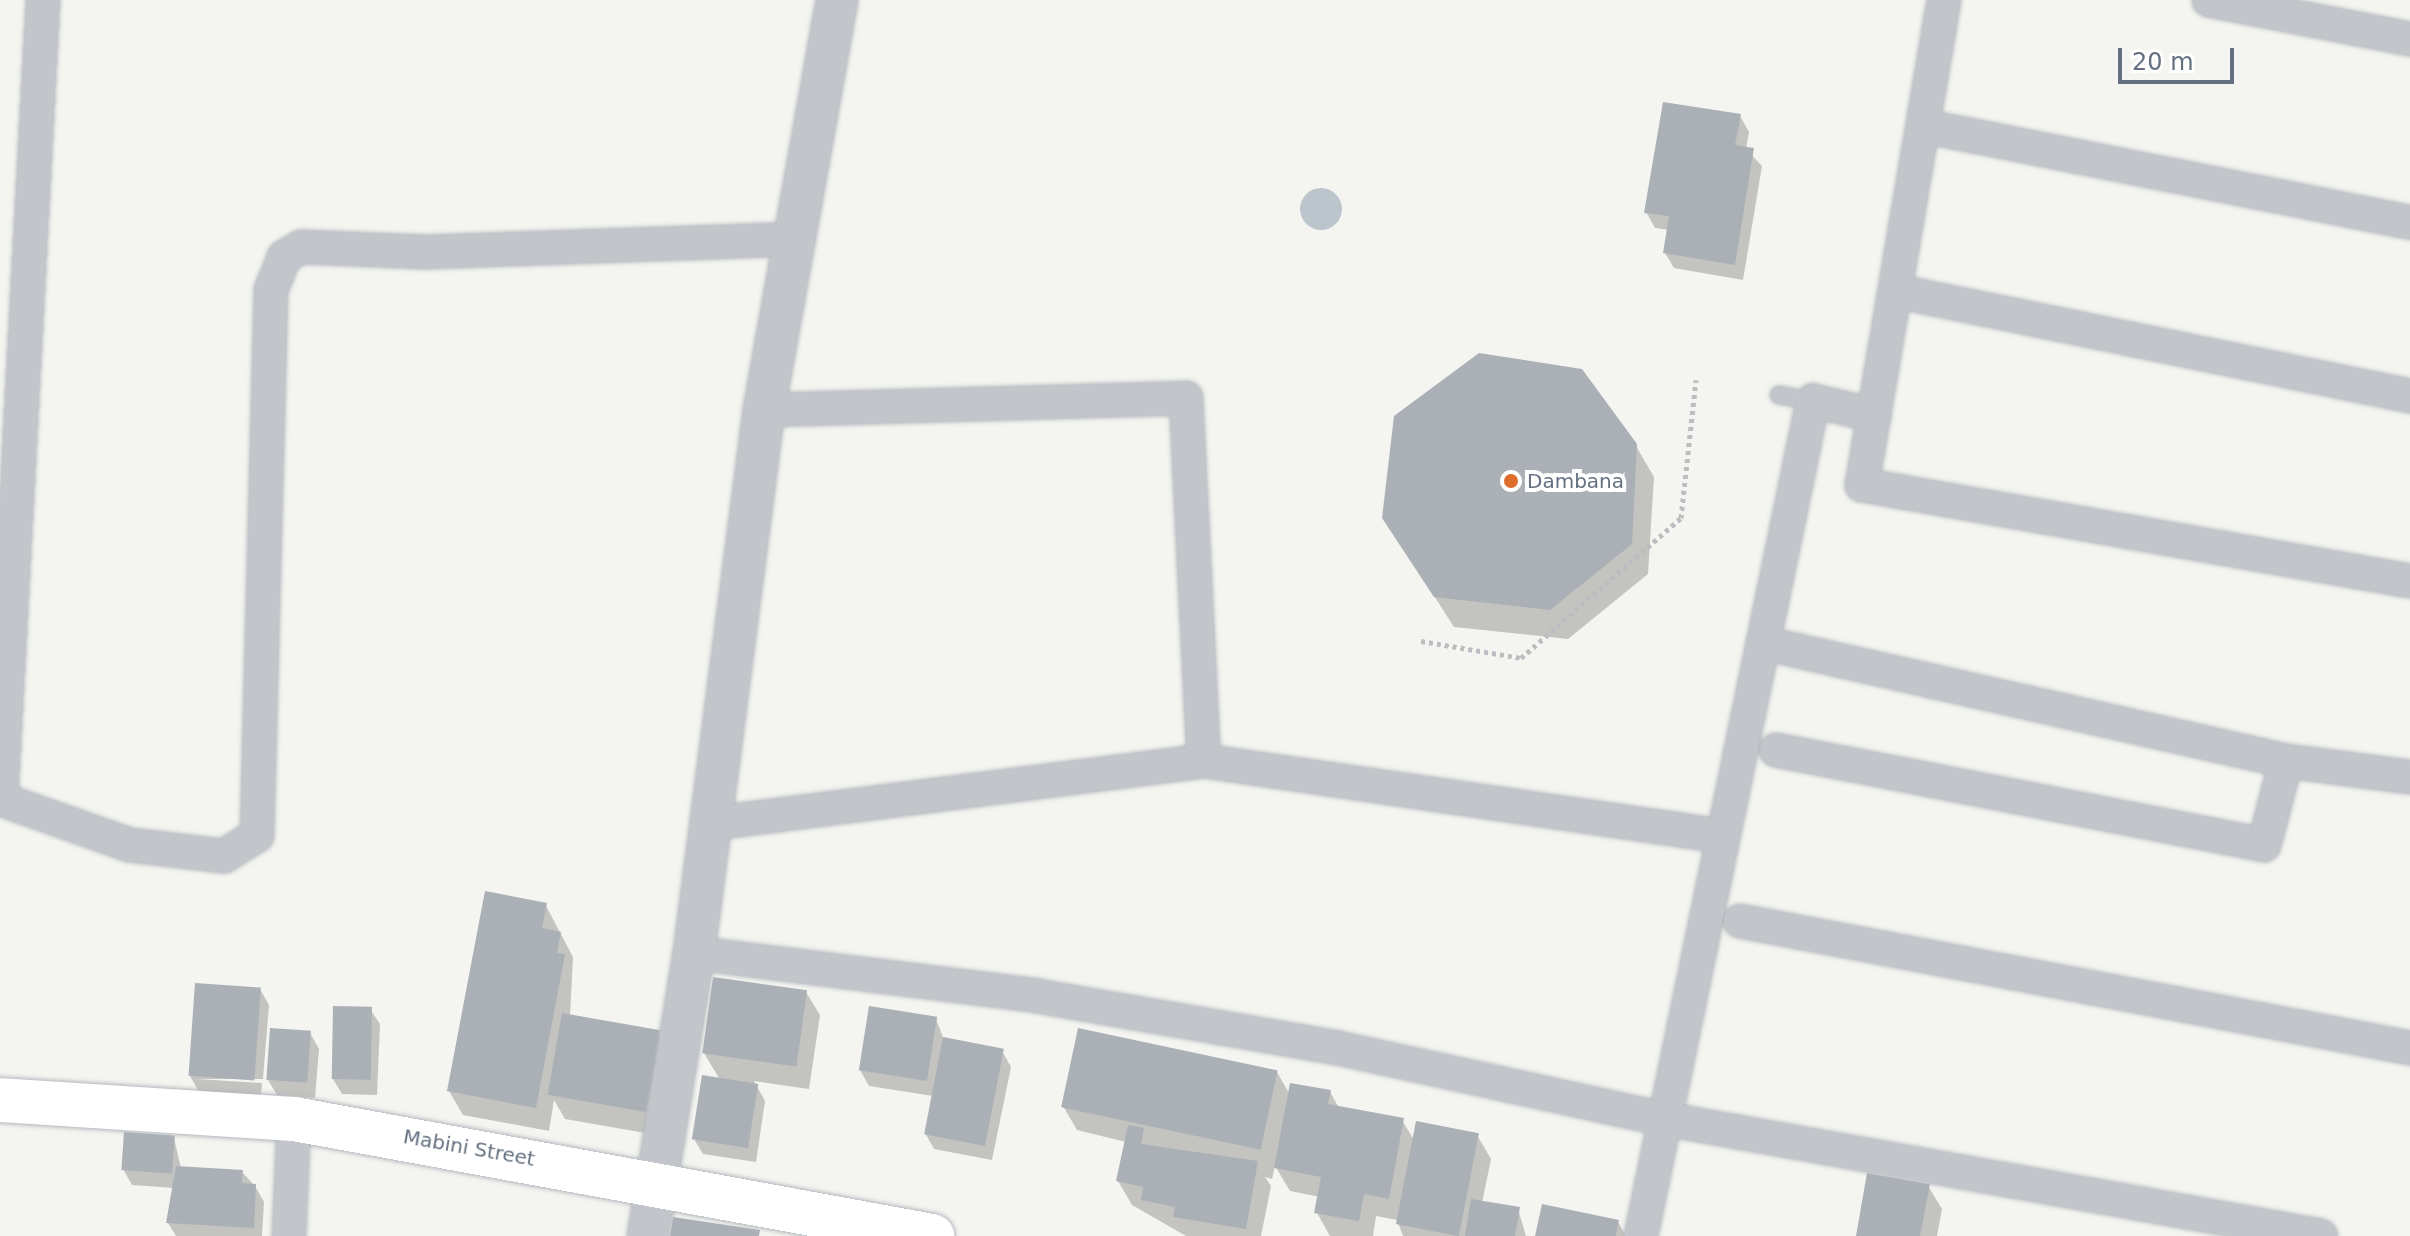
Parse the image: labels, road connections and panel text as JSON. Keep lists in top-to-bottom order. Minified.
{"streets":{"main road":["Mabini Street"]},"places":["Dambana"],"scale_bar":"20 m"}
